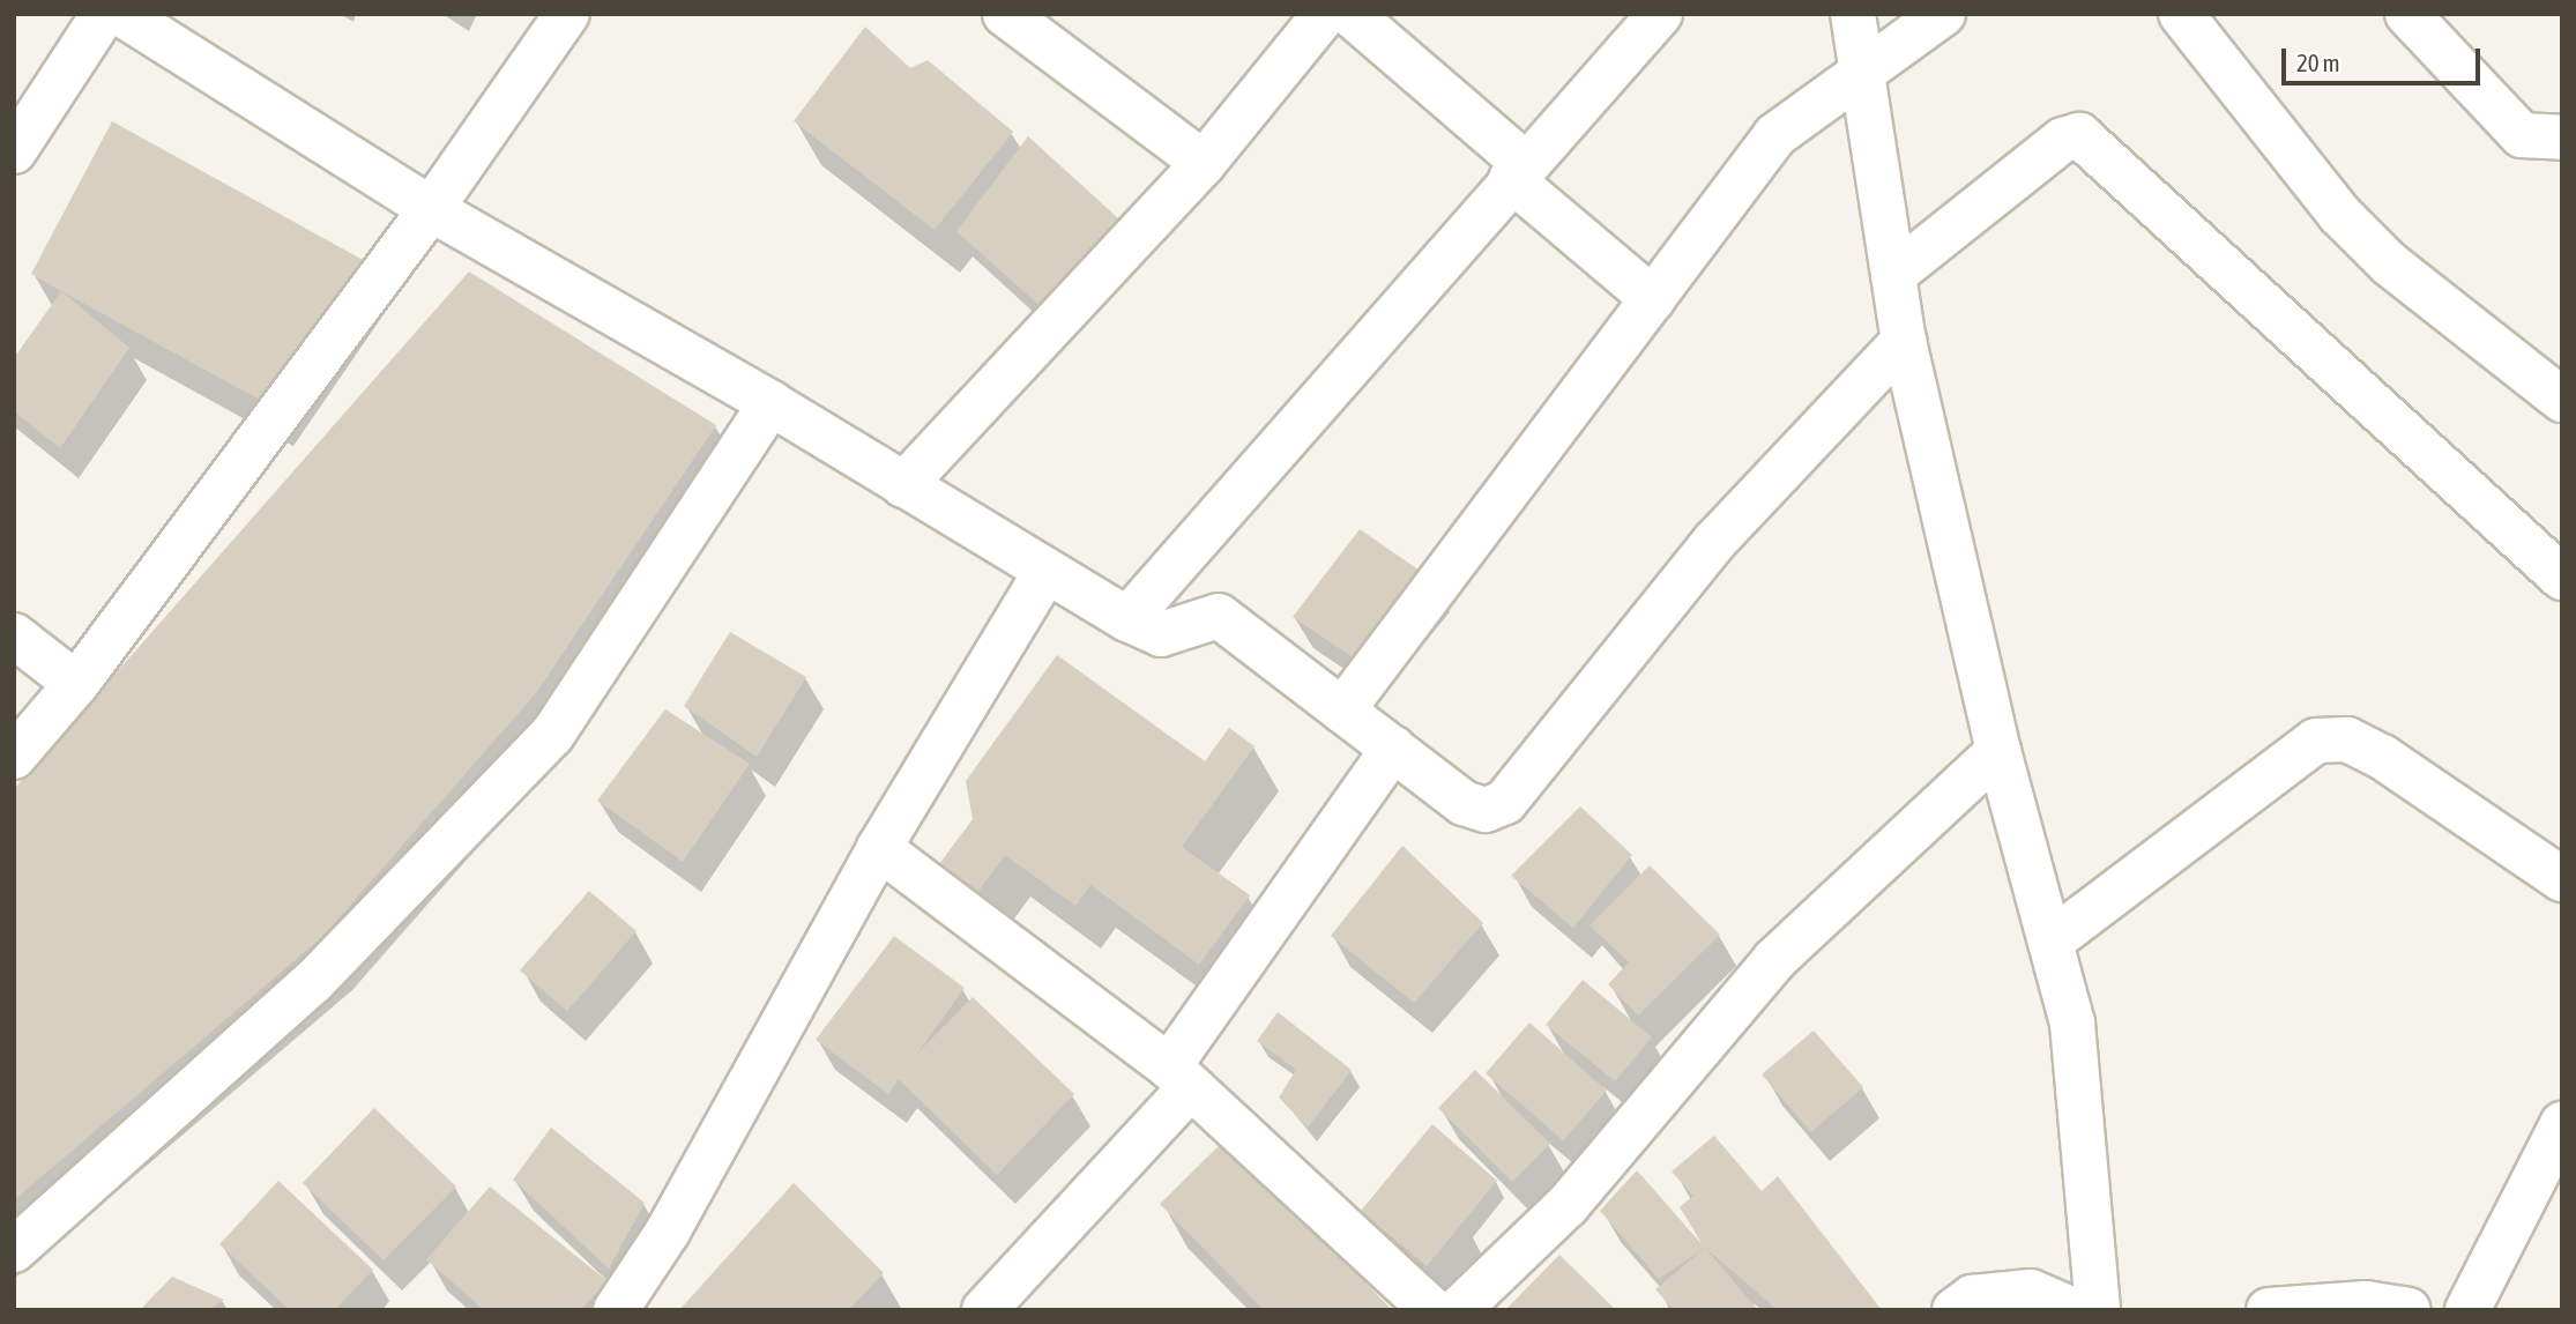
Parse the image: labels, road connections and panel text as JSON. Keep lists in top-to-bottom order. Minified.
{"scale_bar":"20 m"}
